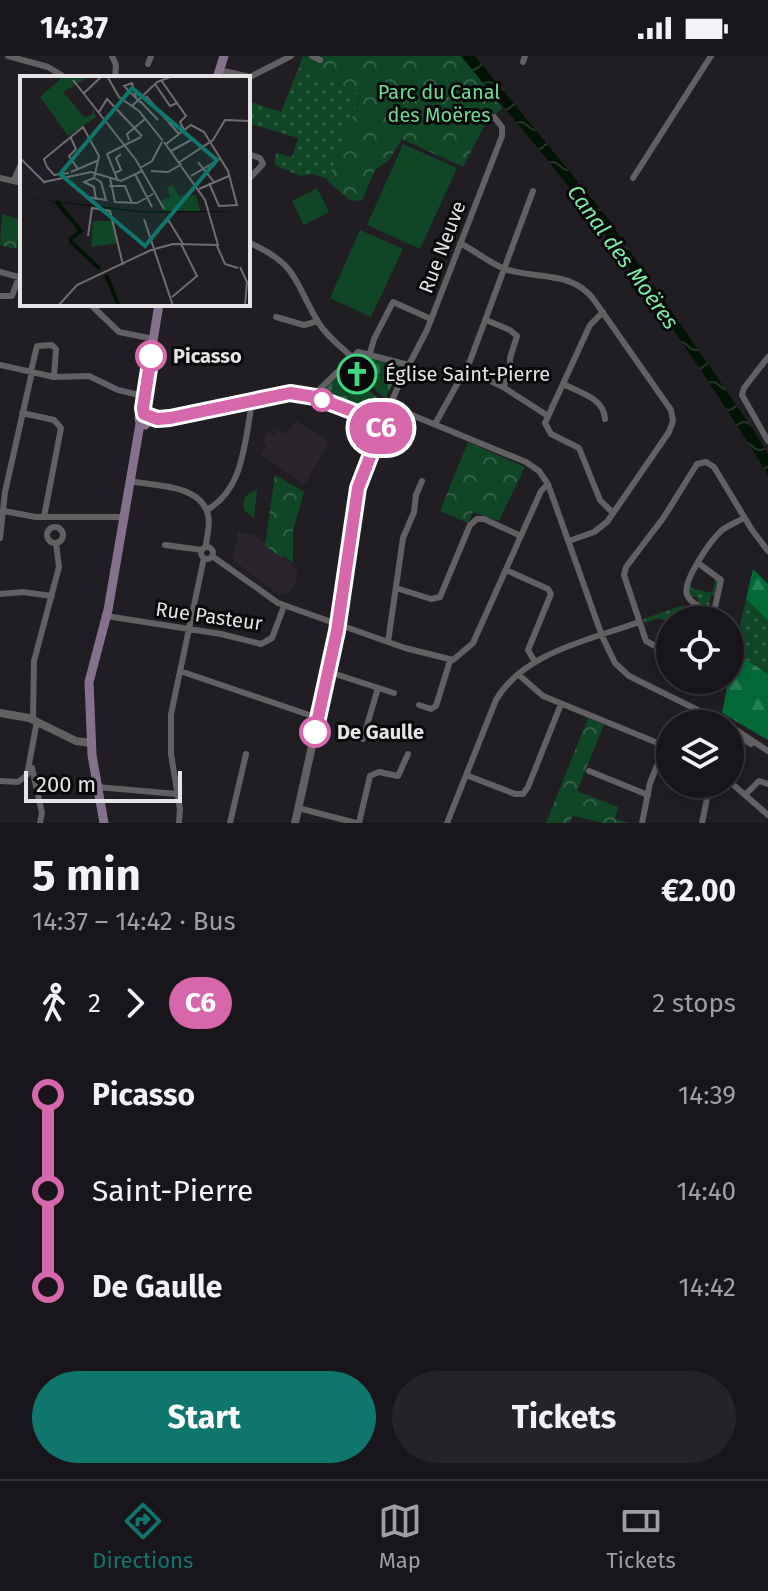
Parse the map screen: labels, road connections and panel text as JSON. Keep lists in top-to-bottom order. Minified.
{"streets":{"street":["Rue Neuve","Rue Pasteur"]},"water":["Canal des Moëres"],"parks":["Parc du Canal des Moëres"],"places":{"other":["Picasso","De Gaulle"],"church":["Église Saint-Pierre"]},"lines":["bus line C6"],"scale_bar":"200 m","page":{"status":"14:37","on_map":"C6","scale":"200 m","heading":["5 min","14:37 – 14:42 · Bus","€2.00"],"legs":["2","C6","2 stops"],"list":[{"name":"Picasso","value":"14:39"},{"name":"Saint-Pierre","value":"14:40"},{"name":"De Gaulle","value":"14:42"}],"buttons":["Start","Tickets"],"tabs":["Directions","Map","Tickets"]}}
